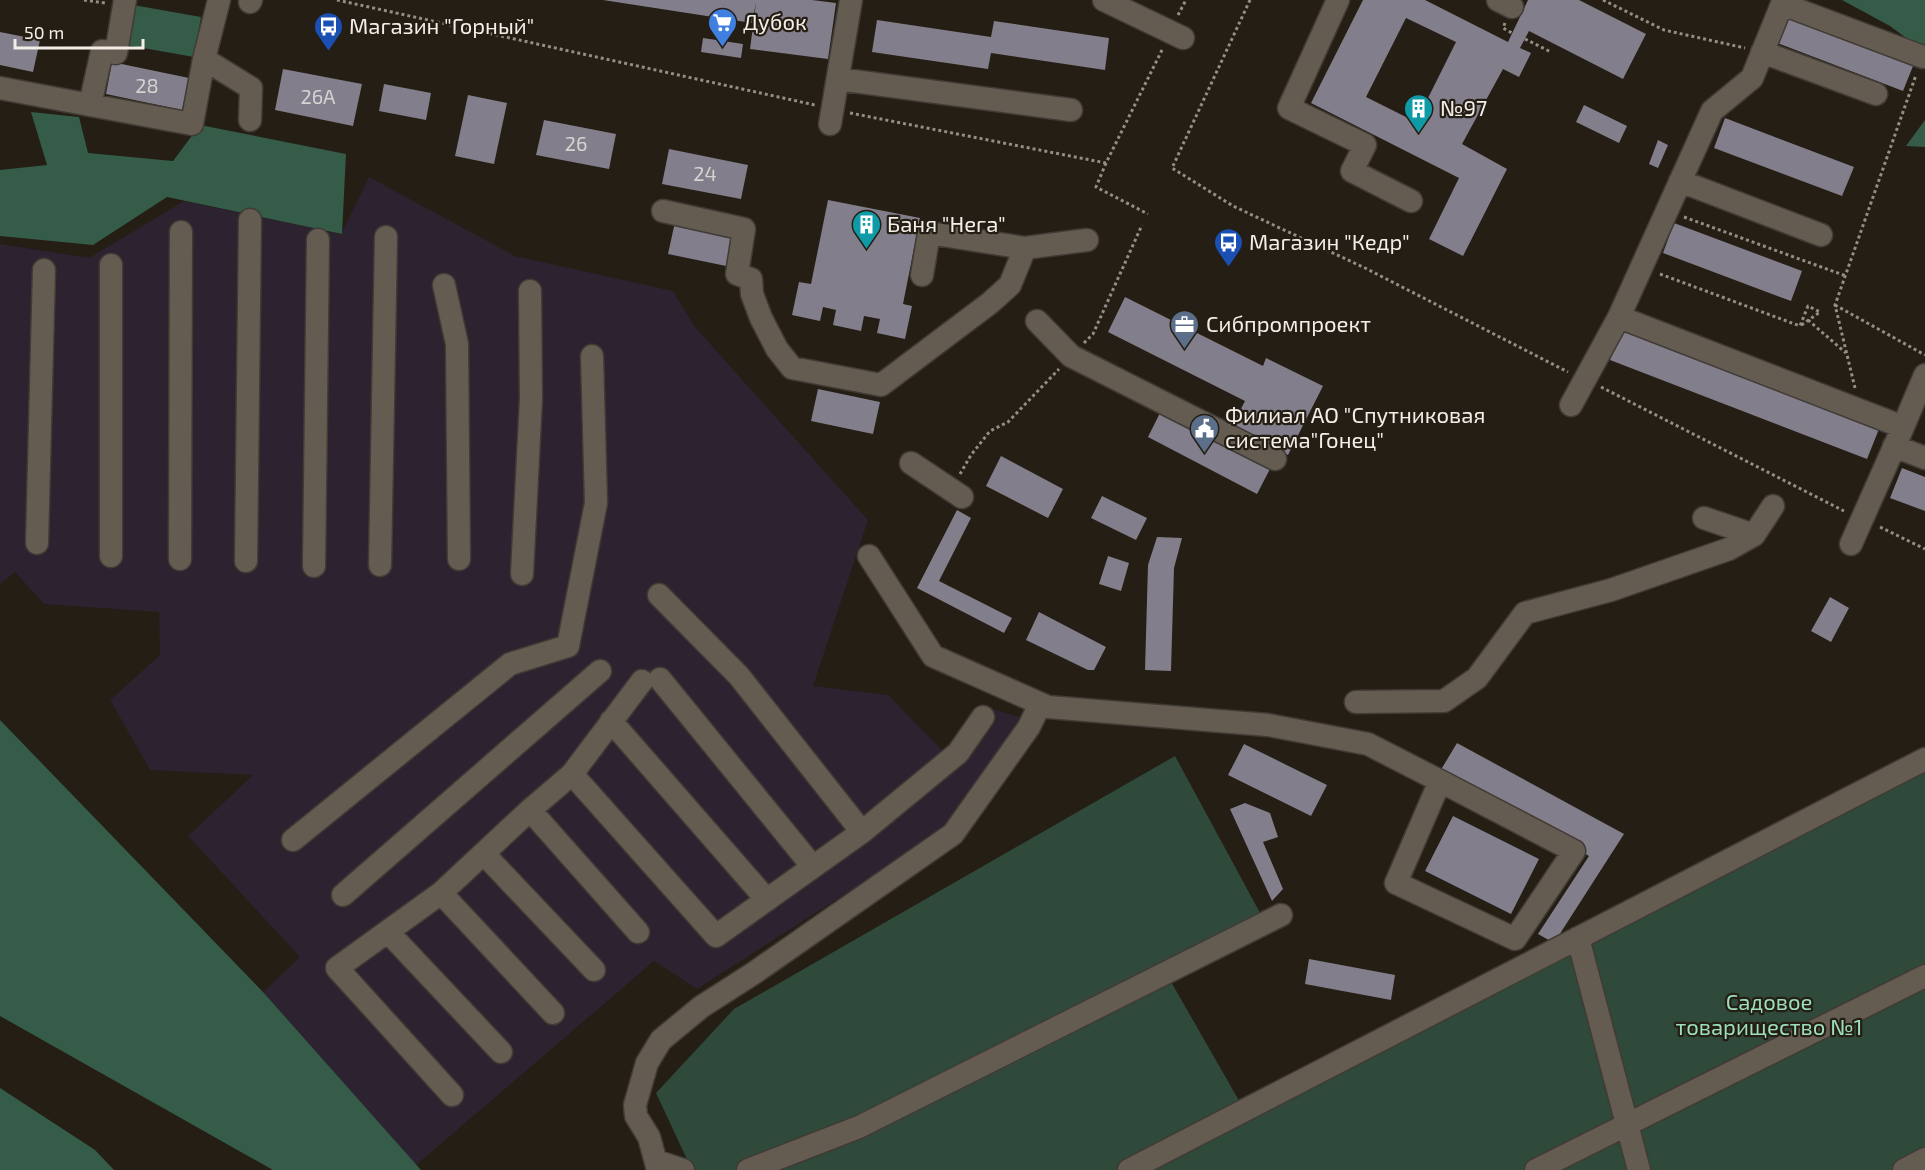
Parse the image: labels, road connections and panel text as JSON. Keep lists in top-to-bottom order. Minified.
{"parks":["Садовое товарищество №1"],"places":{"supermarket":["Дубок"],"bus stop":["Магазин \"Горный\"","Магазин \"Кедр\""],"building":["№97","Баня \"Нега\""],"office":["Сибпромпроект"],"public building":["Филиал АО \"Спутниковая система\"Гонец\""]},"house_numbers":["28","26А","26","24"],"scale_bar":"50 m"}
